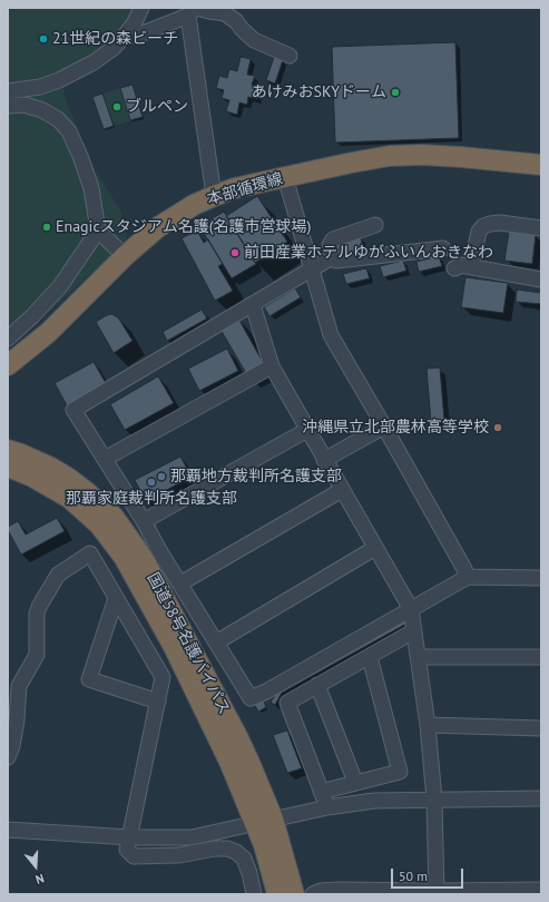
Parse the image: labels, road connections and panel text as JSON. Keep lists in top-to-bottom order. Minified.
{"streets":{"highway":["本部循環線","国道58号名護バイパス"]},"places":["21世紀の森ビーチ","あけみおSKYドーム","ブルペン","Enagicスタジアム名護(名護市営球場)","前田産業ホテルゆがふいんおきなわ","沖縄県立北部農林高等学校","那覇地方裁判所名護支部","那覇家庭裁判所名護支部"],"scale_bar":"50 m","north":"bottom"}
